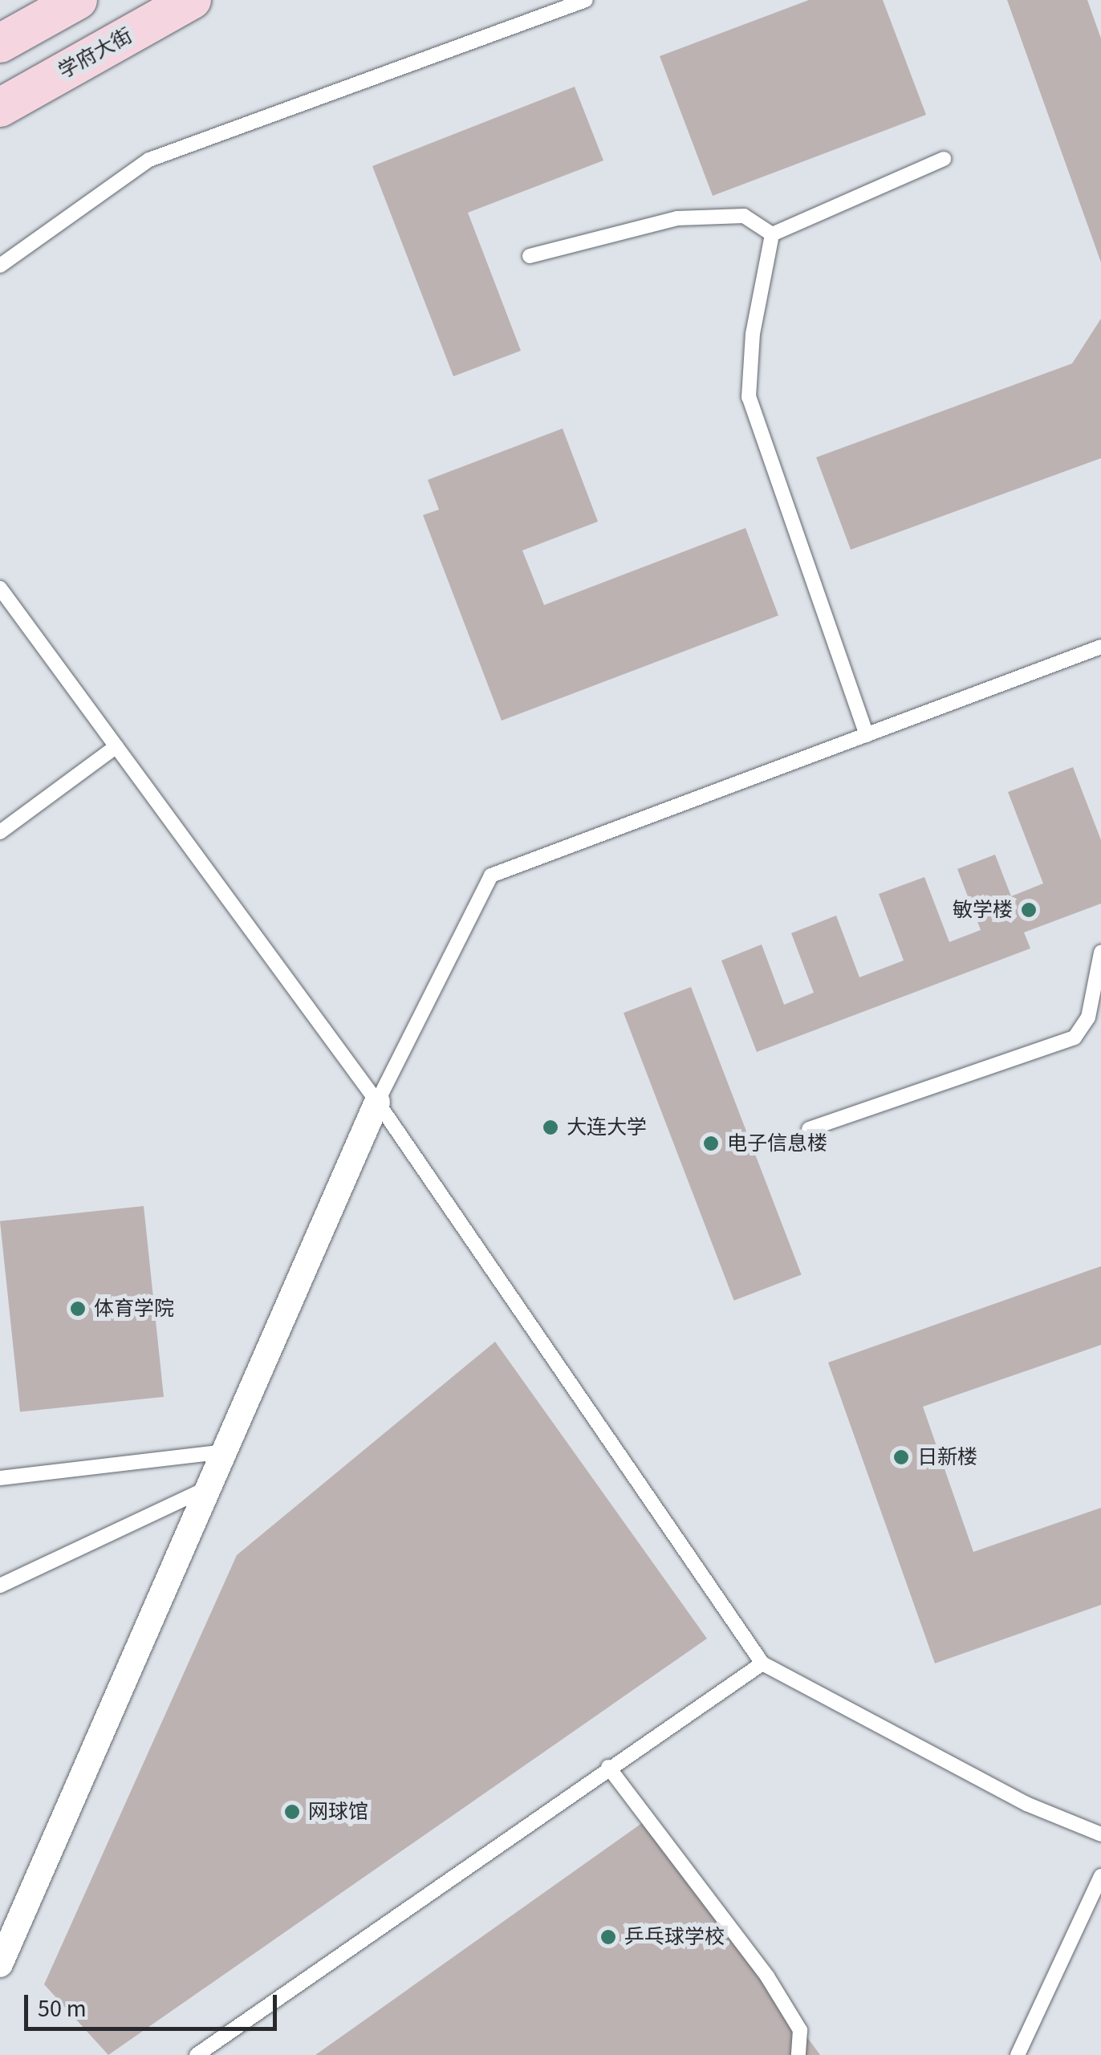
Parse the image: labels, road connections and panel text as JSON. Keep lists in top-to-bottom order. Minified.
{"streets":{"main road":["学府大街"]},"places":["敏学楼","大连大学","电子信息楼","体育学院","日新楼","网球馆","乒乓球学校"],"scale_bar":"50 m"}
